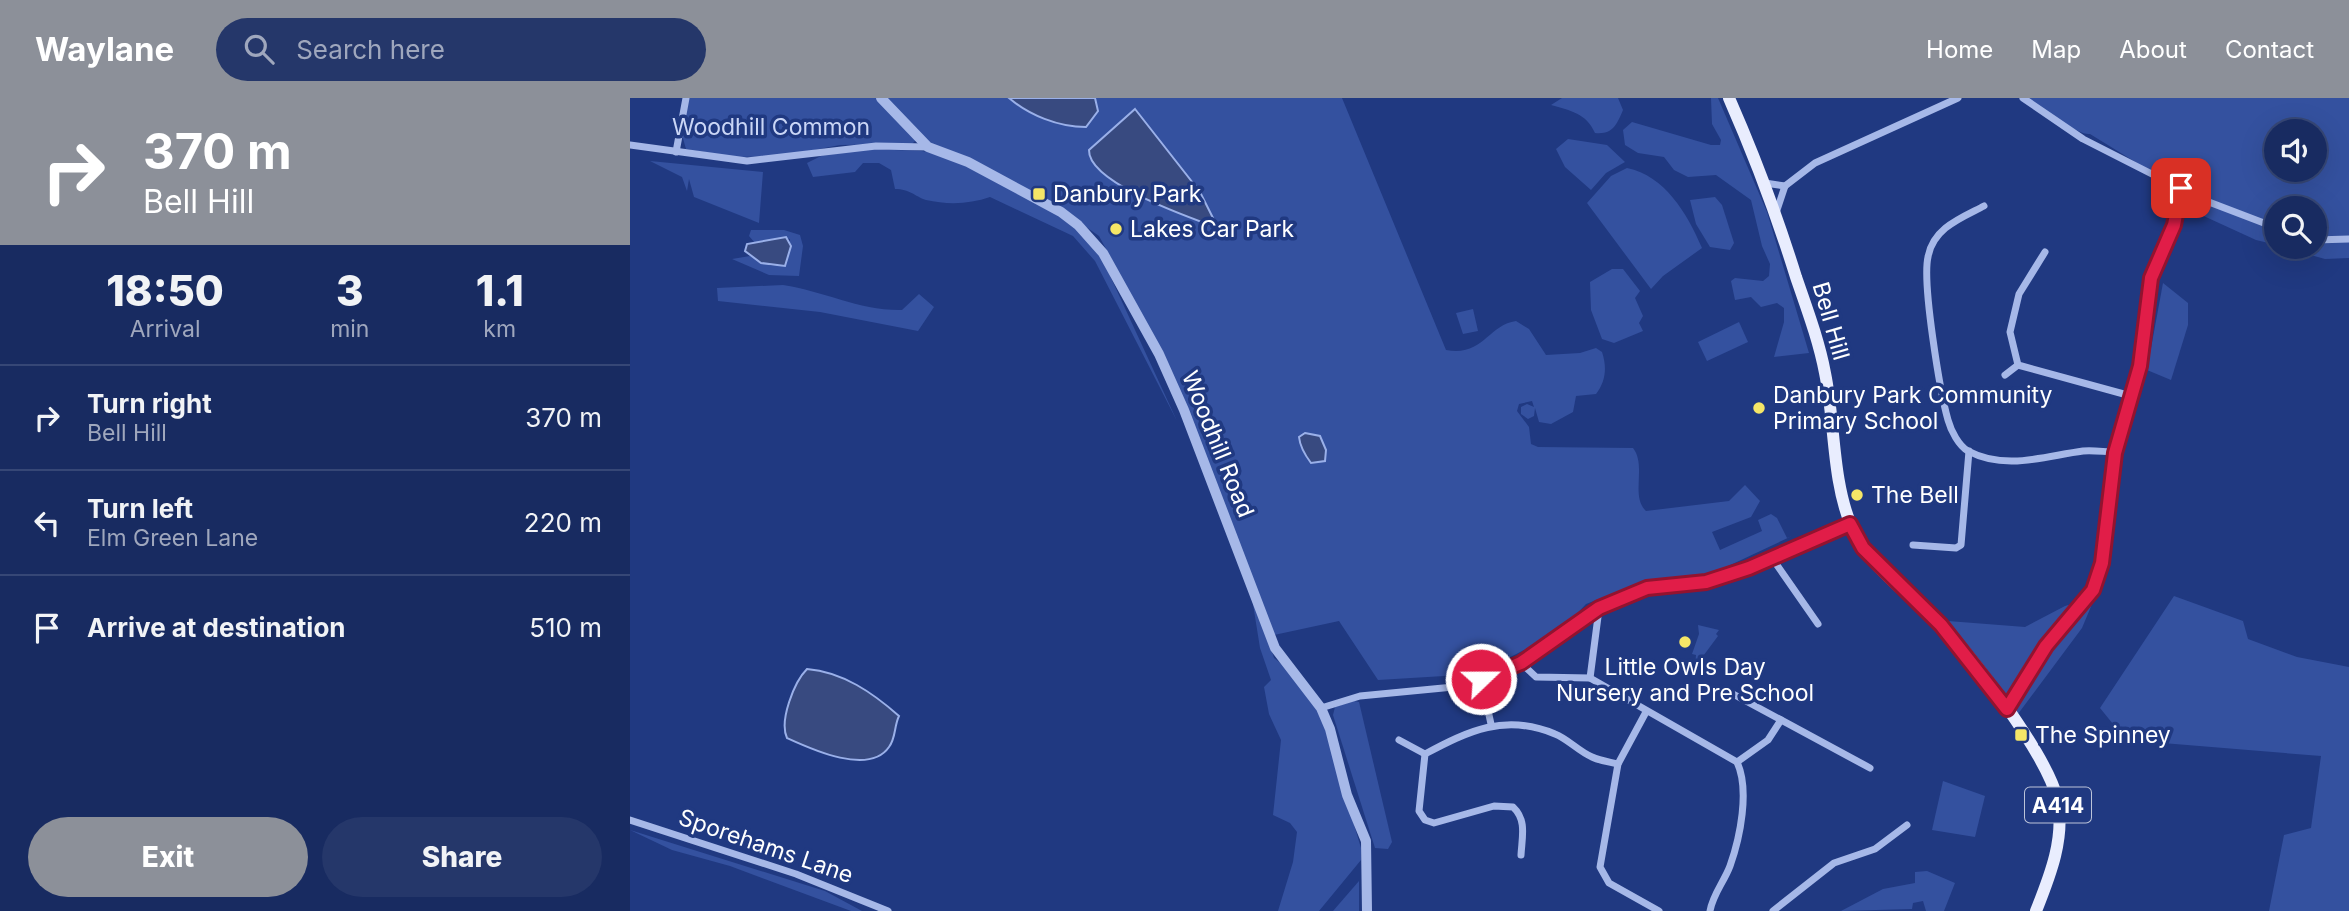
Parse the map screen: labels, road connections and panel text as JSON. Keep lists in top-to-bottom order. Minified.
{"streets":{"main road":["Bell Hill","A414"],"street":["Woodhill Road","Sporehams Lane"]},"crossings":[["Bell Hill","A414"]],"parks":["Woodhill Common"],"places":{"transit":["Danbury Park","The Spinney"],"other":["Lakes Car Park","Danbury Park Community Primary School","The Bell","Little Owls Day Nursery and Pre School"]},"page":{"header":"Waylane","search":"Search here","nav":["Home","Map","About","Contact"],"turn":["370 m","Bell Hill"],"eta":["18:50","Arrival","3","min","1.1","km"],"list":[{"name":"Turn right","note":"Bell Hill","value":"370 m"},{"name":"Turn left","note":"Elm Green Lane","value":"220 m"},{"name":"Arrive at destination","value":"510 m"}],"buttons":["Exit","Share"]}}
